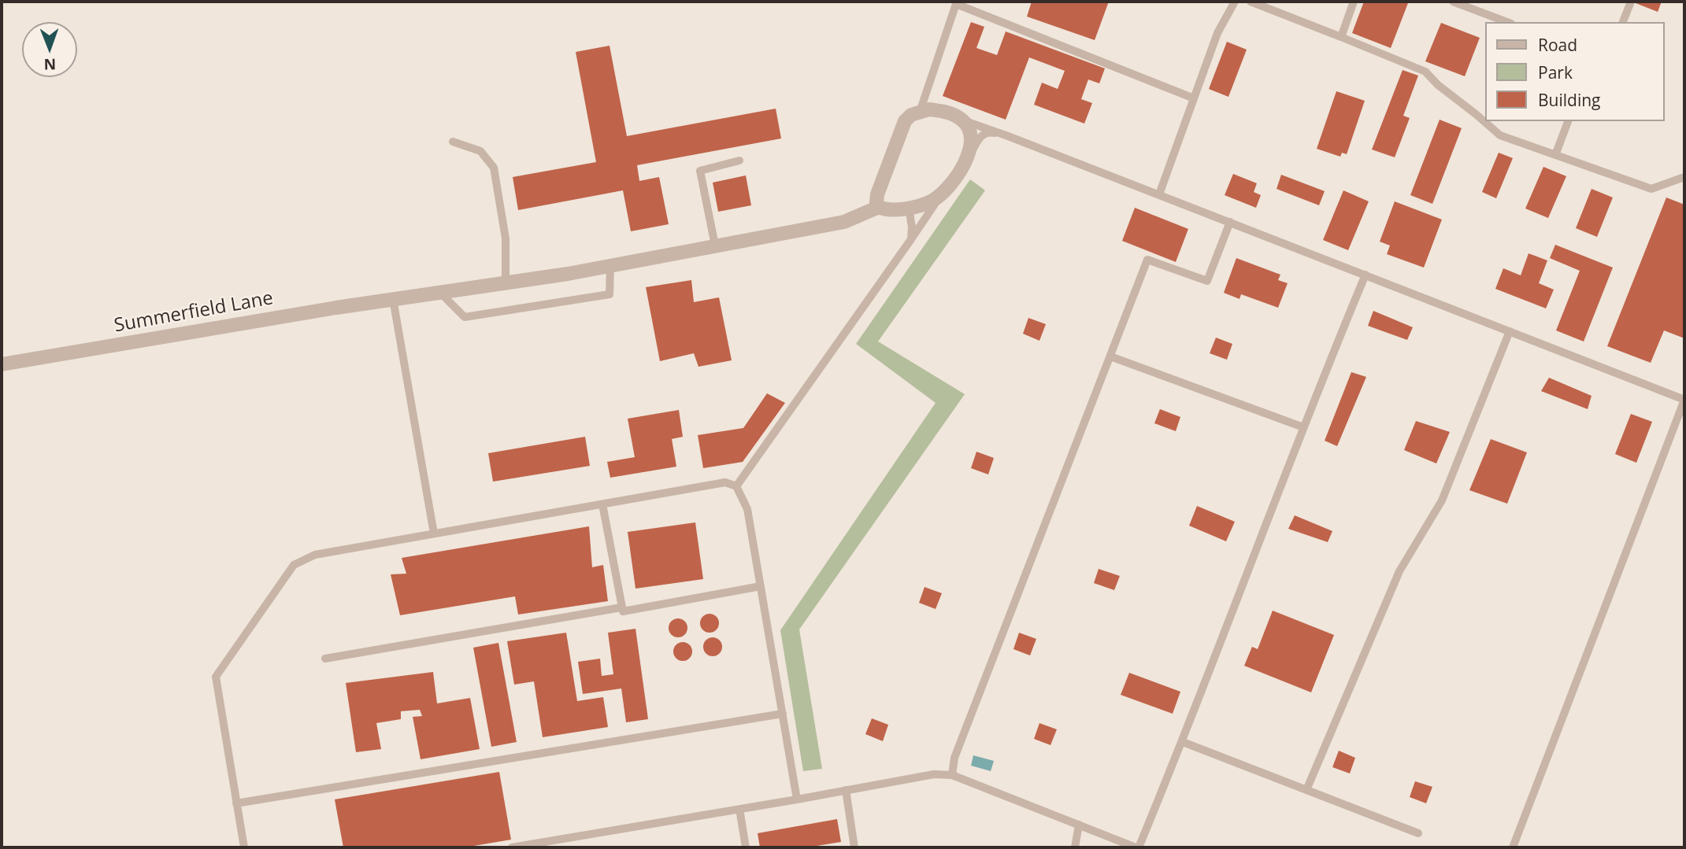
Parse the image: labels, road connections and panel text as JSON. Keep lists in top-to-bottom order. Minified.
{"streets":{"street":["Summerfield Lane"]},"legend":["Road","Park","Building"],"north":"bottom"}
